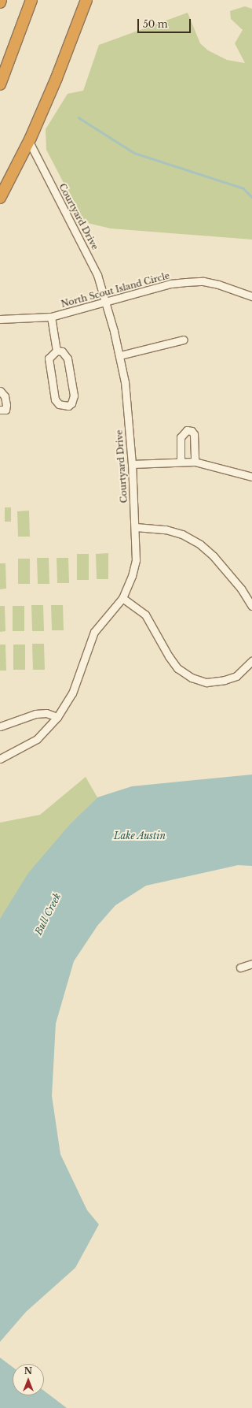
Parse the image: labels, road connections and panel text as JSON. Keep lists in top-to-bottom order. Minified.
{"streets":{"street":["Courtyard Drive","North Scout Island Circle"]},"crossings":[["Courtyard Drive","North Scout Island Circle"]],"water":["Lake Austin","Bull Creek"],"scale_bar":"50 m","north":"top"}
